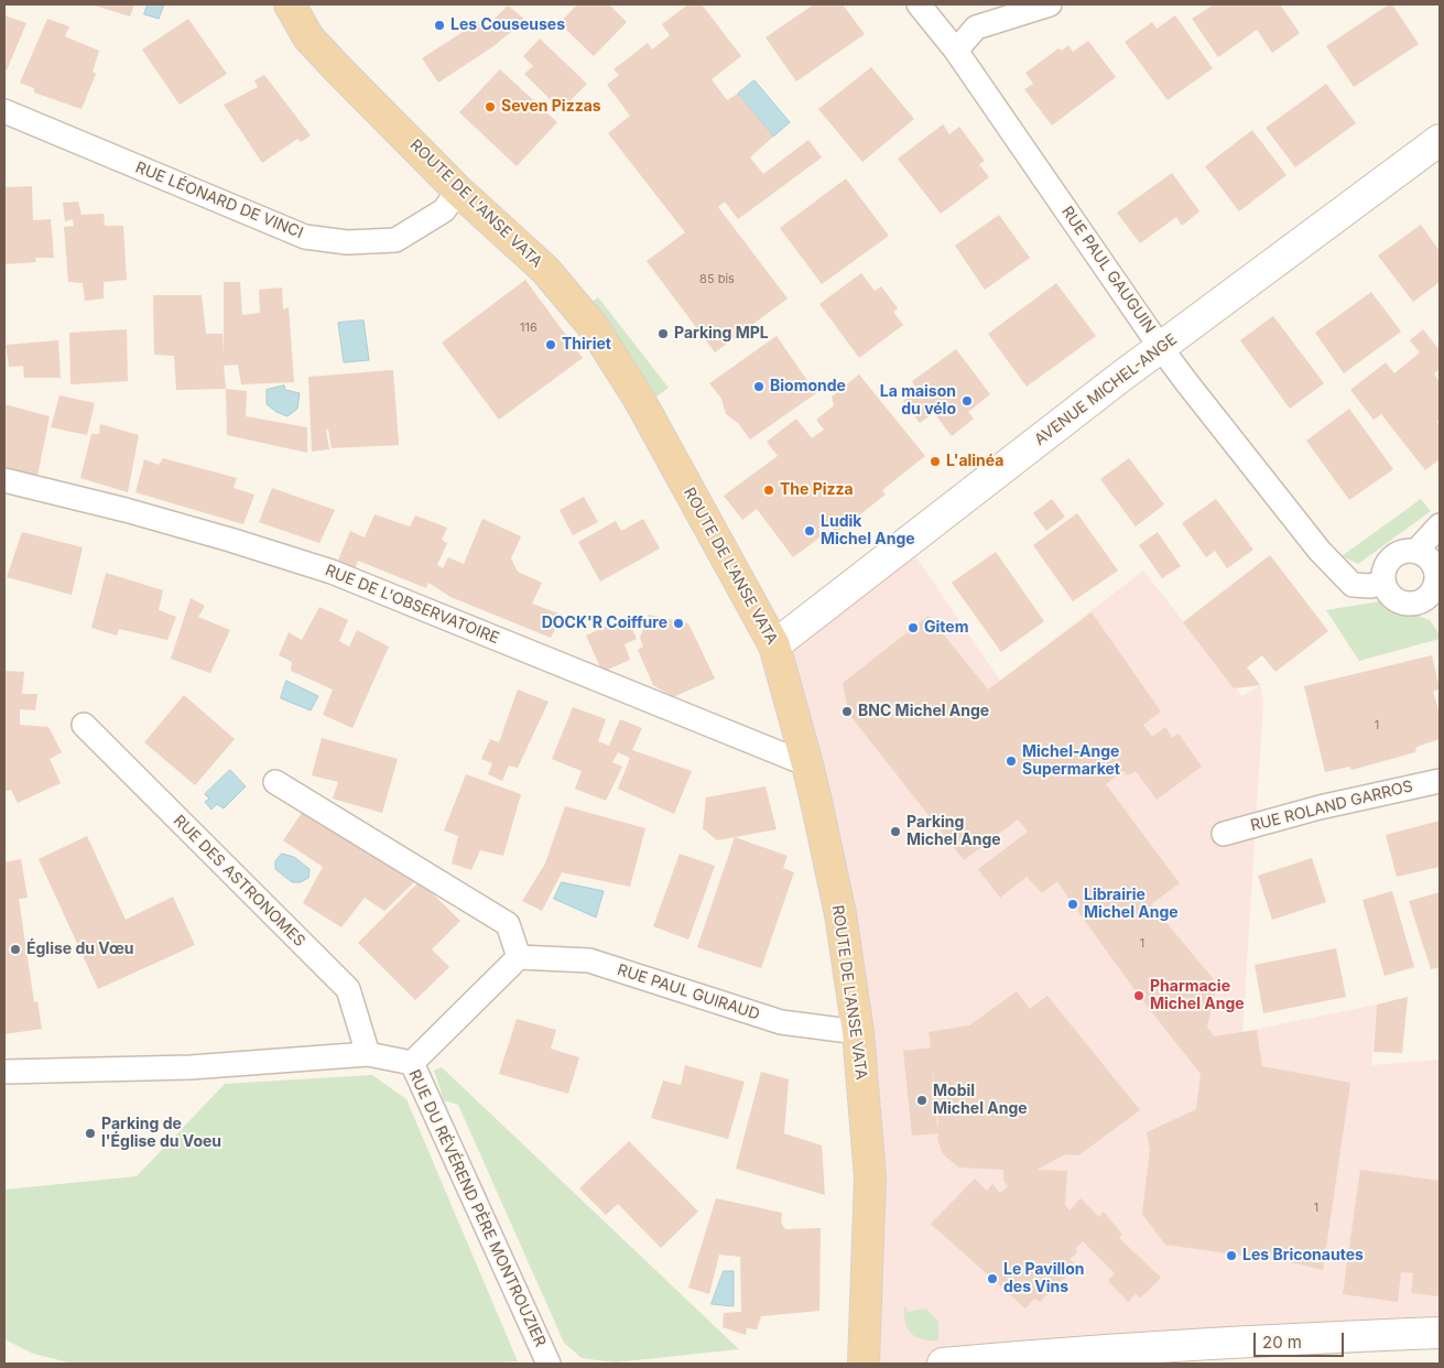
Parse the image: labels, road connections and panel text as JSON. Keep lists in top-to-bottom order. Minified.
{"streets":{"main road":["ROUTE DE L'ANSE VATA","AVENUE MICHEL-ANGE"],"street":["RUE LÉONARD DE VINCI","RUE PAUL GAUGUIN","RUE DE L'OBSERVATOIRE","RUE ROLAND GARROS","RUE DES ASTRONOMES","RUE PAUL GUIRAUD","RUE DU RÉVÉREND PÈRE MONTROUZIER"]},"crossings":[["RUE LÉONARD DE VINCI","ROUTE DE L'ANSE VATA"],["ROUTE DE L'ANSE VATA","AVENUE MICHEL-ANGE"],["ROUTE DE L'ANSE VATA","RUE DE L'OBSERVATOIRE"],["ROUTE DE L'ANSE VATA","RUE PAUL GUIRAUD"],["RUE PAUL GAUGUIN","AVENUE MICHEL-ANGE"],["RUE DES ASTRONOMES","RUE DU RÉVÉREND PÈRE MONTROUZIER"]],"places":["Les Couseuses","Seven Pizzas","Parking MPL","Thiriet","Biomonde","La maison du vélo","L'alinéa","The Pizza","Ludik Michel Ange","DOCK'R Coiffure","Gitem","BNC Michel Ange","Michel-Ange Supermarket","Parking Michel Ange","Librairie Michel Ange","Église du Vœu","Pharmacie Michel Ange","Mobil Michel Ange","Parking de l'Église du Voeu","Les Briconautes","Le Pavillon des Vins"],"house_numbers":["85 bis","116","1","1","1"],"scale_bar":"20 m"}
